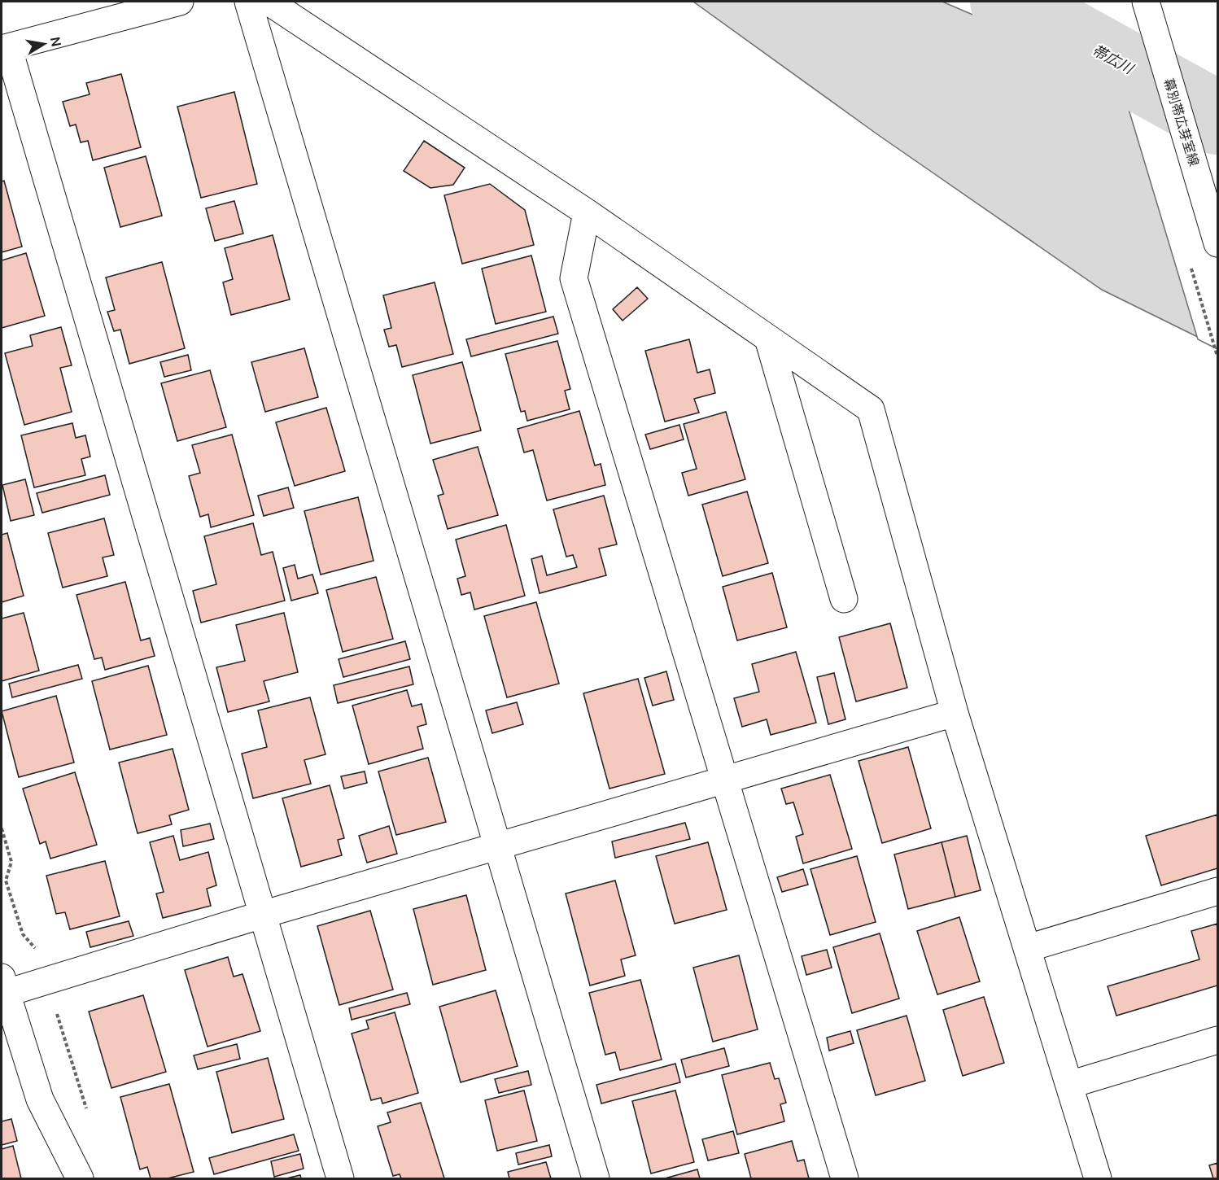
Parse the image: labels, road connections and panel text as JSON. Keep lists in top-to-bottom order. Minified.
{"streets":{"street":["幕別帯広芽室線"]},"water":["帯広川"],"north":"right"}
